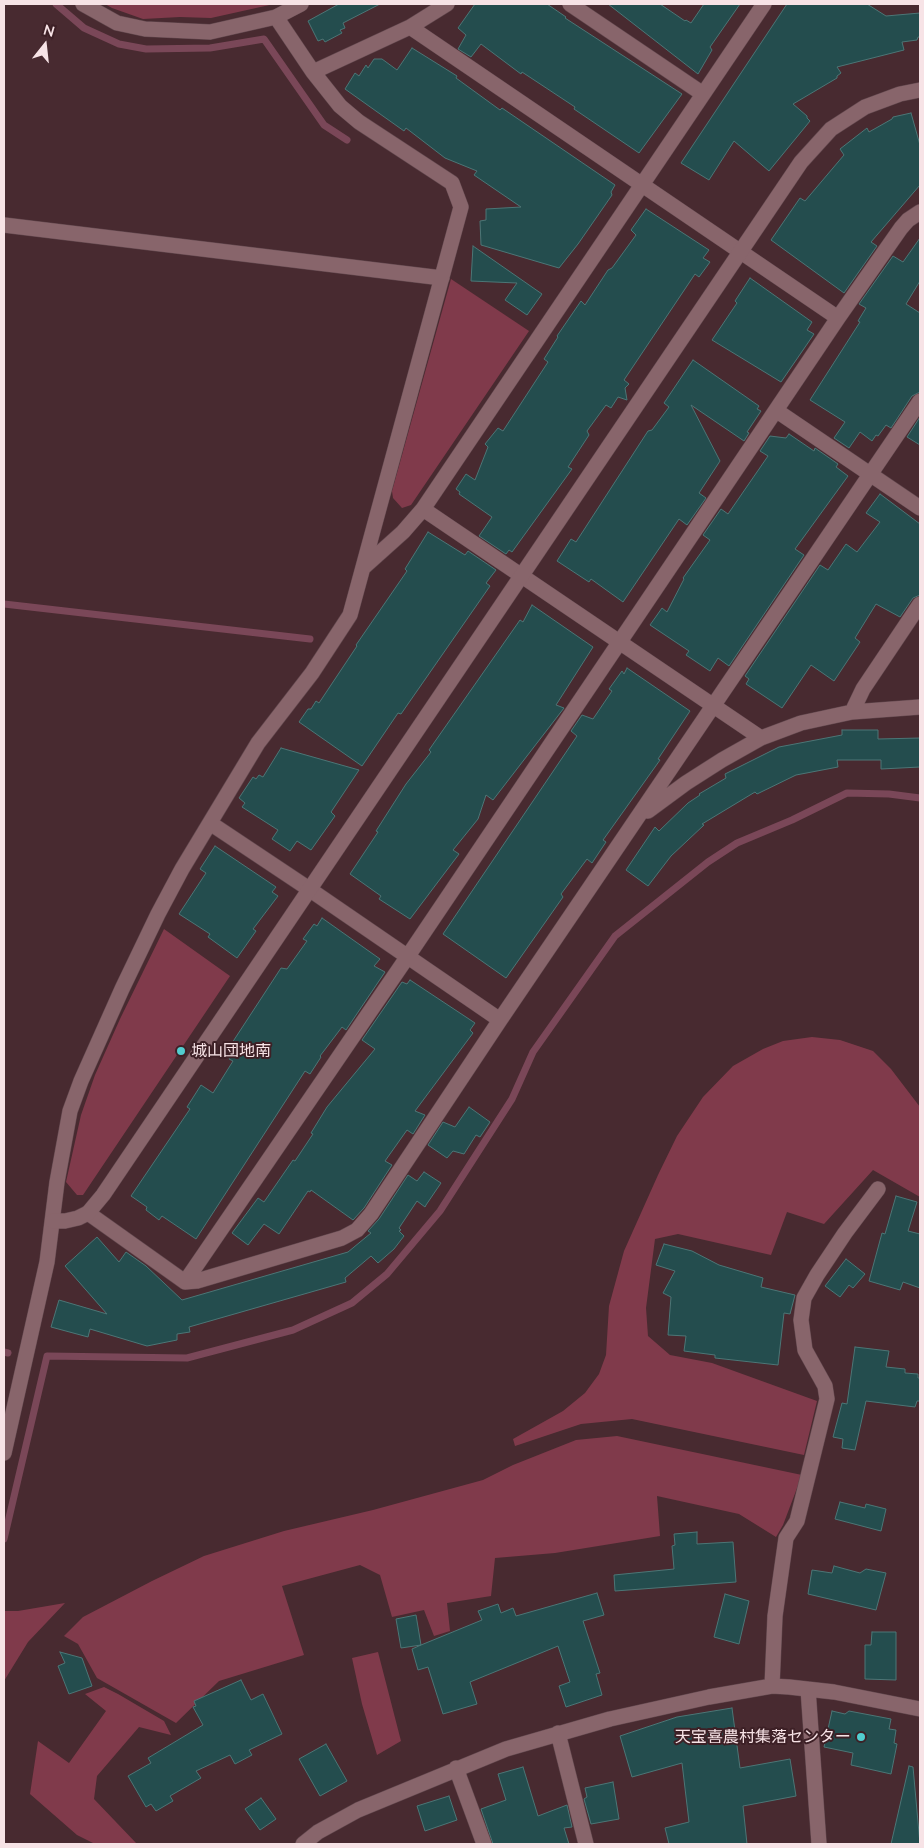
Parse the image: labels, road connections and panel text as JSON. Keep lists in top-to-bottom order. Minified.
{"places":["城山団地南","天宝喜農村集落センター"],"north":"top"}
